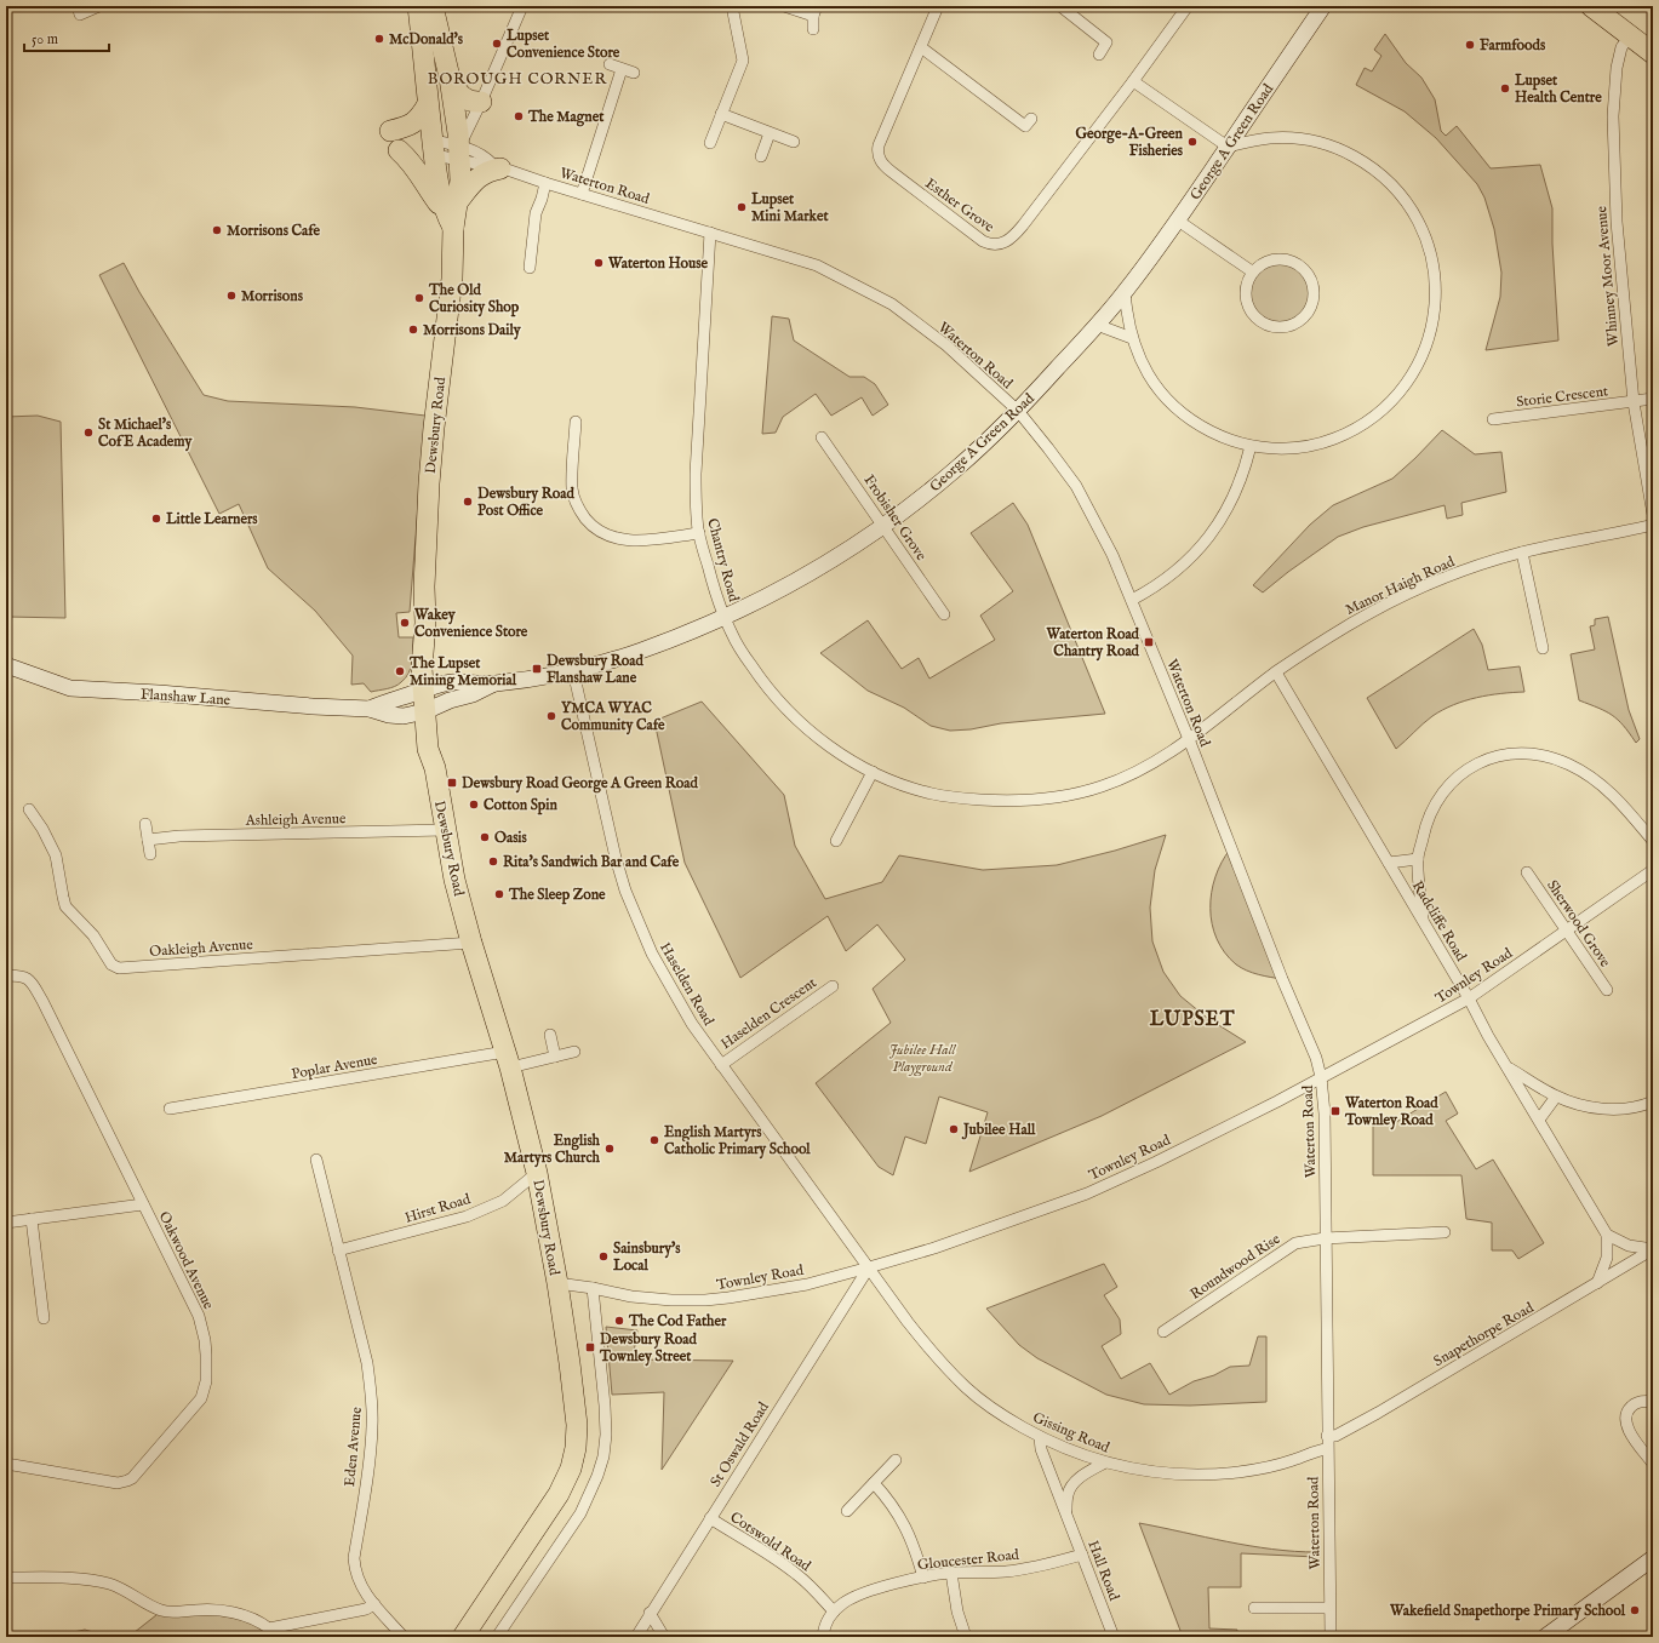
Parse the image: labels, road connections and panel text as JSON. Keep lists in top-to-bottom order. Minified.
{"streets":{"highway":["Dewsbury Road"],"main road":["George A Green Road","Flanshaw Lane"],"street":["Waterton Road","Esther Grove","Whinney Moor Avenue","Storie Crescent","Frobisher Grove","Chantry Road","Manor Haigh Road","Ashleigh Avenue","Radcliffe Road","Sherwood Grove","Oakleigh Avenue","Townley Road","Haselden Road","Haselden Crescent","Poplar Avenue","Hirst Road","Oakwood Avenue","Roundwood Rise","Snapethorpe Road","Gissing Road","St Oswald Road","Eden Avenue","Cotswold Road","Gloucester Road","Hall Road"]},"crossings":[["George A Green Road","Waterton Road"],["George A Green Road","Dewsbury Road"],["George A Green Road","Frobisher Grove"],["George A Green Road","Chantry Road"],["George A Green Road","Flanshaw Lane"],["George A Green Road","Haselden Road"],["Waterton Road","Dewsbury Road"],["Waterton Road","Chantry Road"],["Waterton Road","Manor Haigh Road"],["Waterton Road","Townley Road"],["Waterton Road","Roundwood Rise"],["Waterton Road","Snapethorpe Road"],["Waterton Road","Gissing Road"],["Whinney Moor Avenue","Storie Crescent"],["Dewsbury Road","Flanshaw Lane"],["Dewsbury Road","Ashleigh Avenue"],["Dewsbury Road","Oakleigh Avenue"],["Dewsbury Road","Townley Road"],["Dewsbury Road","Poplar Avenue"],["Dewsbury Road","Hirst Road"],["Chantry Road","Manor Haigh Road"],["Manor Haigh Road","Radcliffe Road"],["Radcliffe Road","Townley Road"],["Sherwood Grove","Townley Road"],["Townley Road","Haselden Road"],["Townley Road","Gissing Road"],["Townley Road","St Oswald Road"],["Haselden Road","Haselden Crescent"],["Haselden Road","Gissing Road"],["Haselden Road","St Oswald Road"],["Hirst Road","Eden Avenue"],["Gissing Road","St Oswald Road"],["Gissing Road","Hall Road"],["St Oswald Road","Cotswold Road"],["Cotswold Road","Gloucester Road"],["Gloucester Road","Hall Road"]],"districts":["BOROUGH CORNER","LUPSET"],"parks":["Jubilee Hall Playground"],"places":{"other":["McDonald's","Lupset Convenience Store","Farmfoods","Lupset Health Centre","The Magnet","George-A-Green Fisheries","Lupset Mini Market","Morrisons Cafe","Waterton House","Morrisons","The Old Curiosity Shop","Morrisons Daily","St Michael's CofE Academy","Dewsbury Road Post Office","Little Learners","Wakey Convenience Store","The Lupset Mining Memorial","YMCA WYAC Community Cafe","Cotton Spin","Oasis","Rita's Sandwich Bar and Cafe","The Sleep Zone","Jubilee Hall","English Martyrs Catholic Primary School","English Martyrs Church","Sainsbury's Local","The Cod Father","Wakefield Snapethorpe Primary School"],"transit":["Waterton Road Chantry Road","Dewsbury Road Flanshaw Lane","Dewsbury Road George A Green Road","Waterton Road Townley Road","Dewsbury Road Townley Street"]},"scale_bar":"50 m"}
